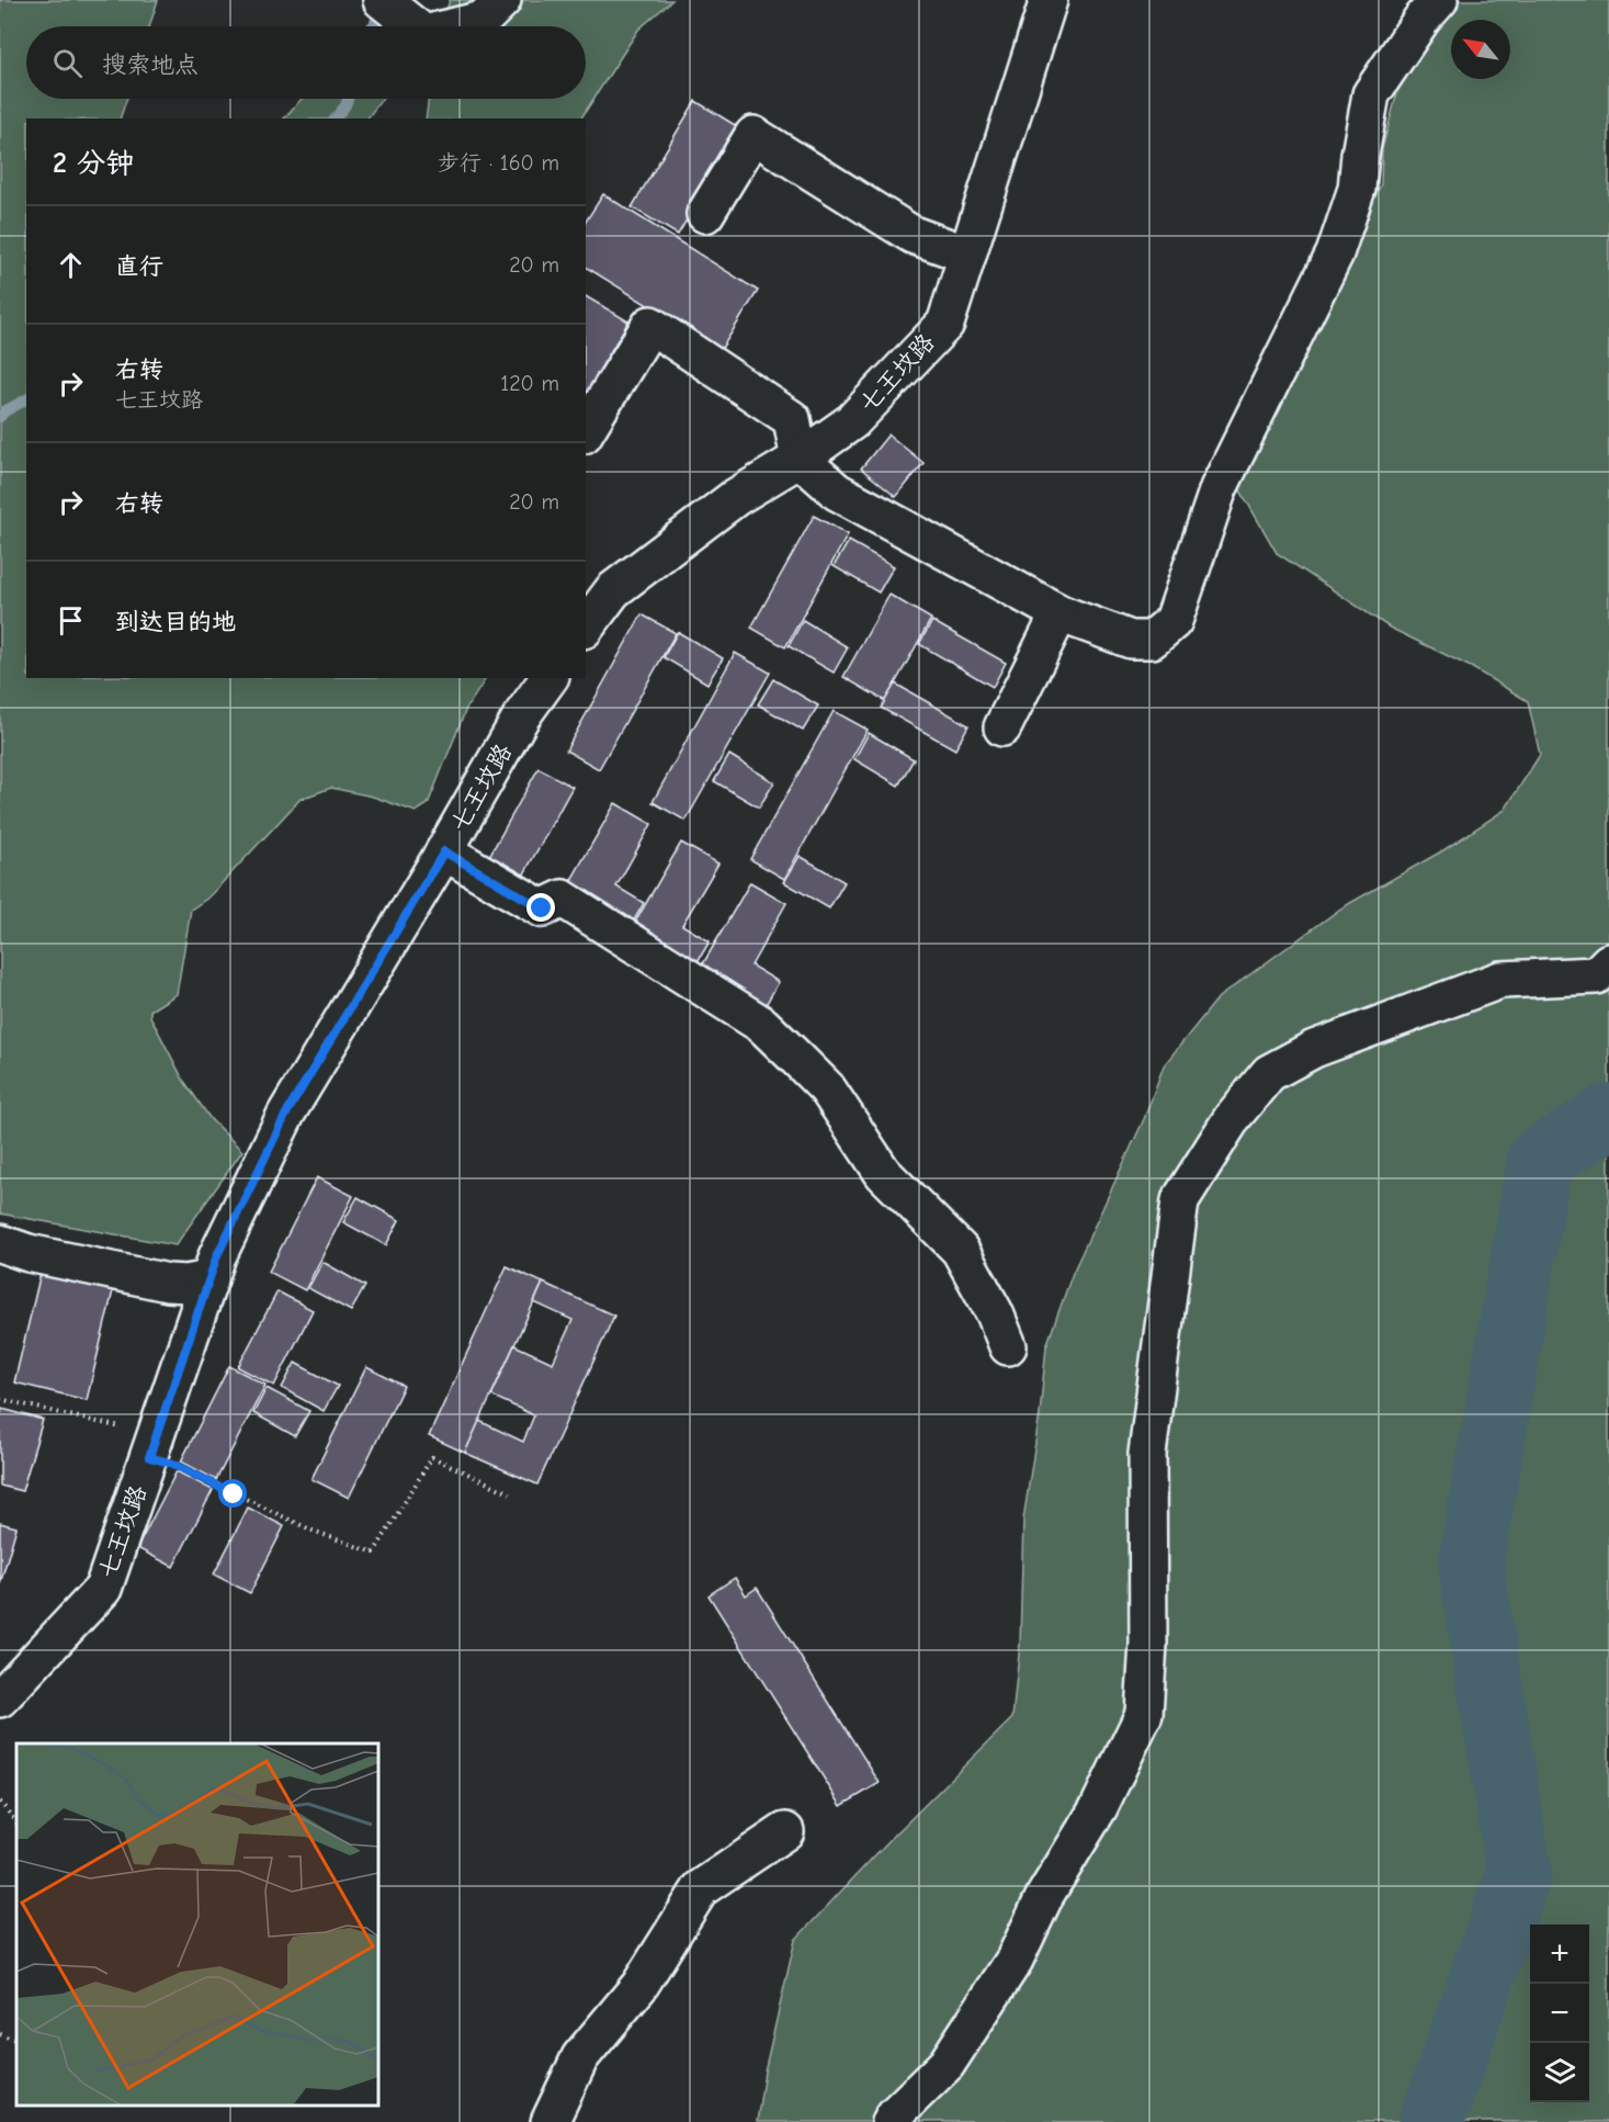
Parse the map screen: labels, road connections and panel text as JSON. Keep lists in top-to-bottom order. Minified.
{"streets":{"street":["七王坟路"]},"north":"top left","page":{"search":"搜索地点","heading":["2 分钟","步行 · 160 m"],"list":[["直行","20 m"],["右转","七王坟路","120 m"],["右转","20 m"],"到达目的地"],"map_buttons":["+","−"]}}
